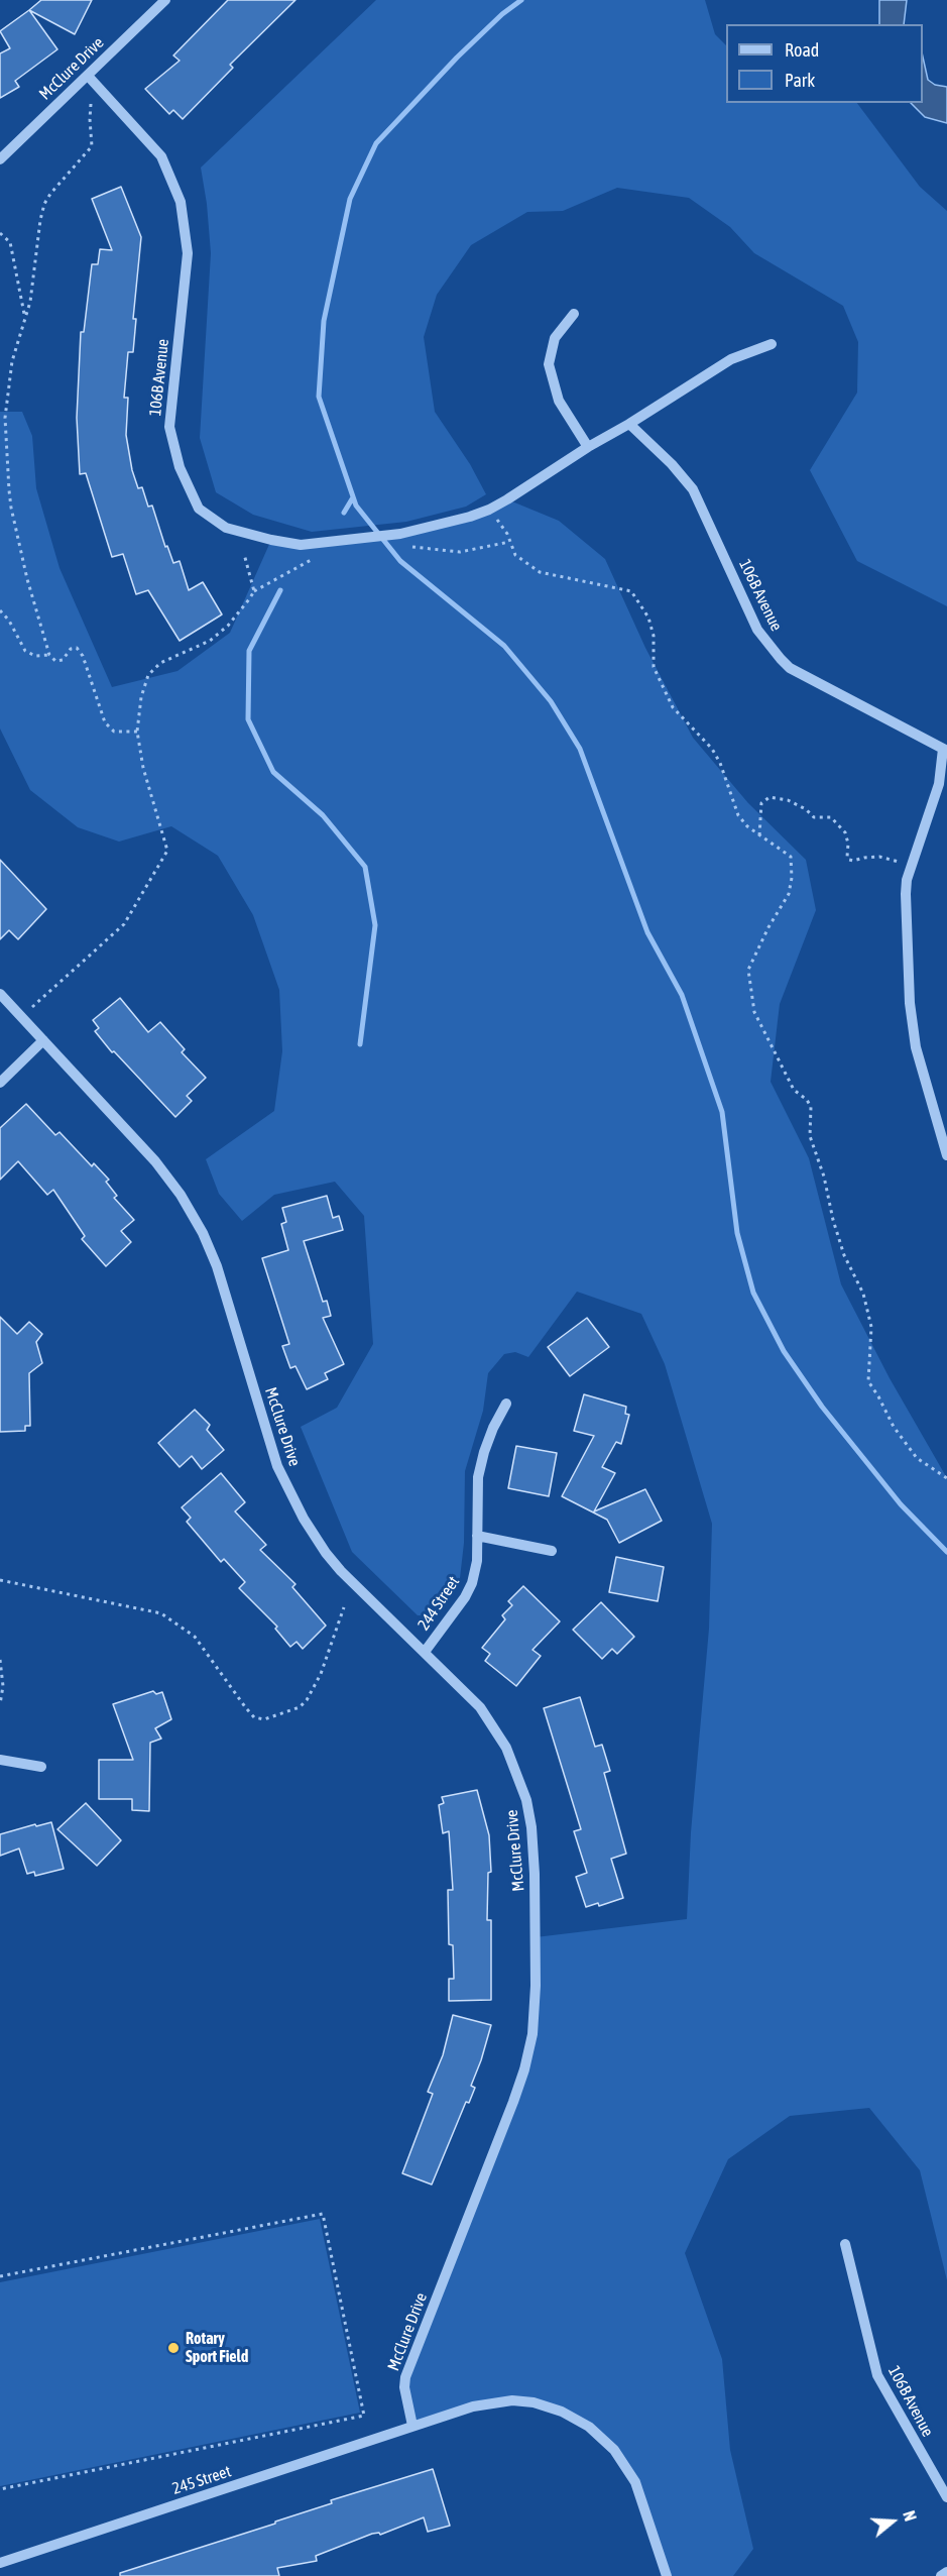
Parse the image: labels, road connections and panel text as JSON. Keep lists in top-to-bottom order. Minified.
{"streets":{"street":["McClure Drive","106B Avenue","244 Street","245 Street"]},"crossings":[["McClure Drive","106B Avenue"],["McClure Drive","244 Street"],["McClure Drive","245 Street"]],"places":["Rotary Sport Field"],"legend":["Road","Park"],"north":"right"}
